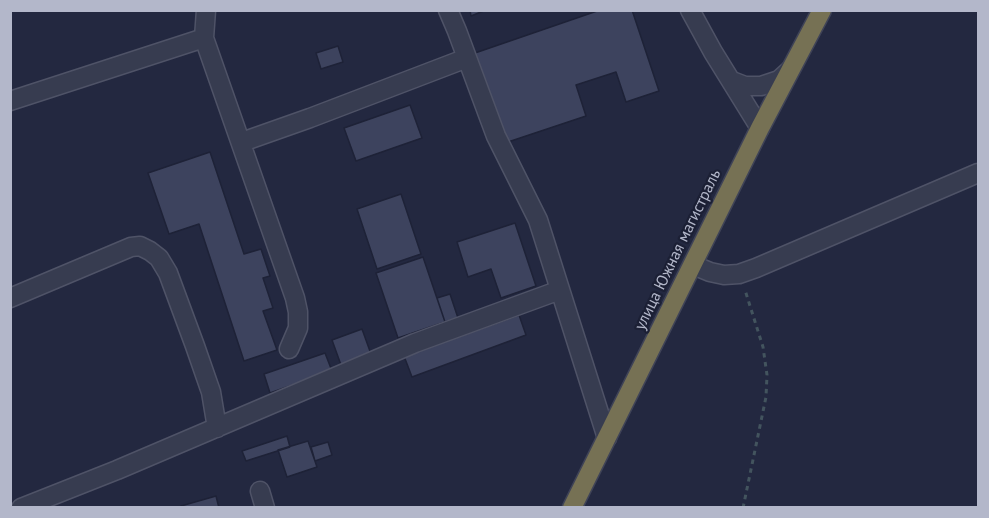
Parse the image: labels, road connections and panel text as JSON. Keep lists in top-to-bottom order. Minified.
{"streets":{"highway":["улица Южная магистраль"]}}
